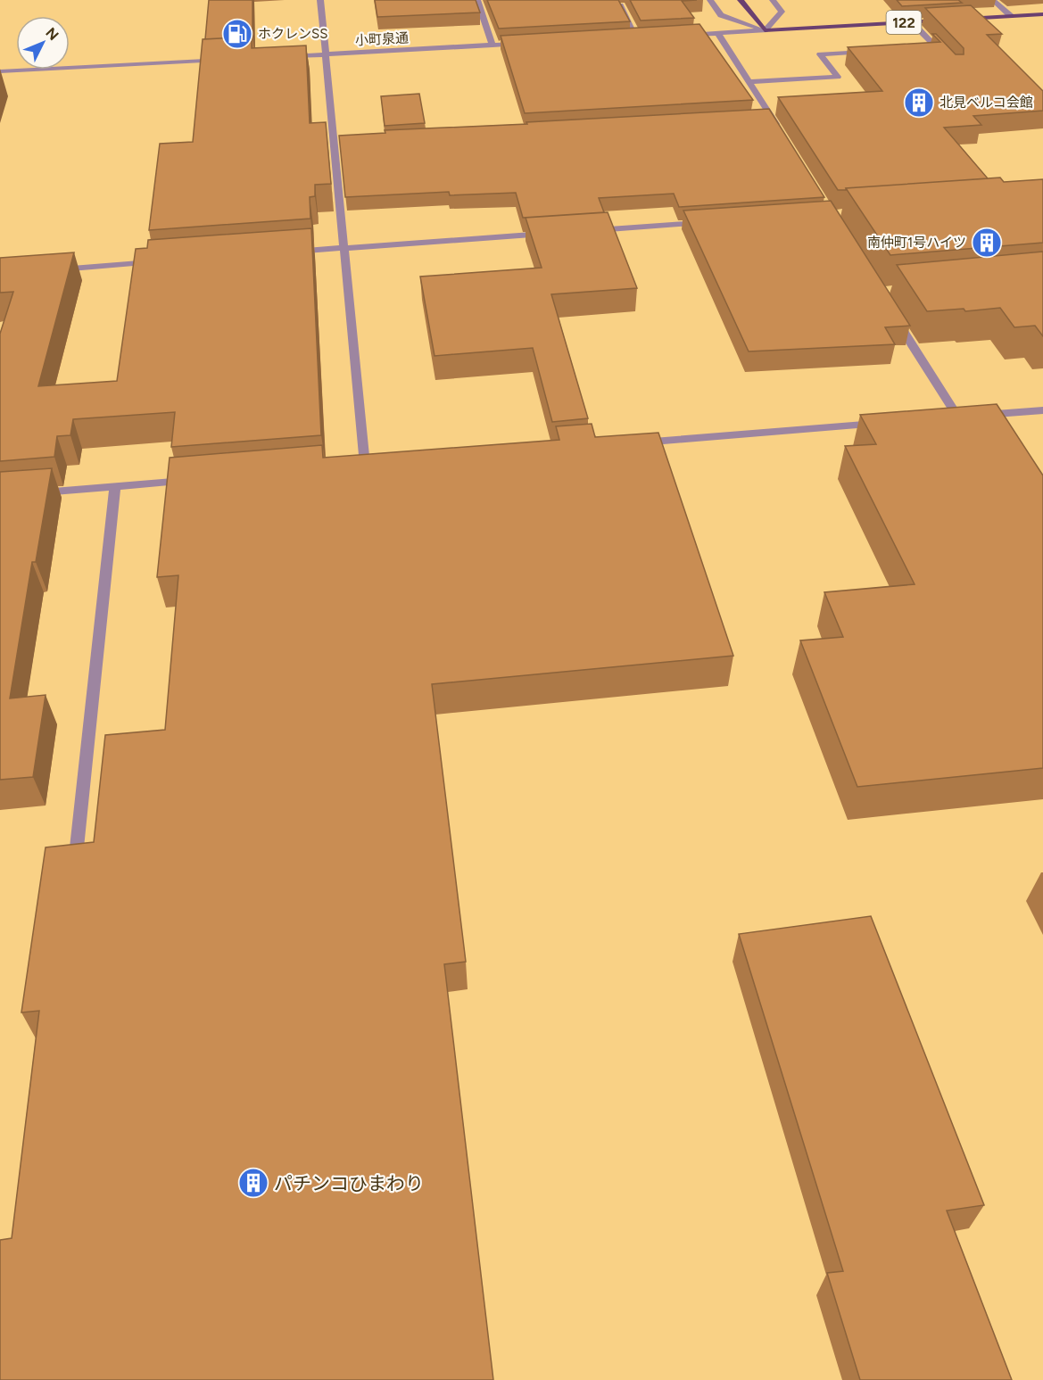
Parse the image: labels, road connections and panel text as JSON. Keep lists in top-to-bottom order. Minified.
{"streets":{"main road":["122"],"street":["小町泉通"]},"places":{"fuel station":["ホクレンSS"],"building":["北見ベルコ会館","南仲町1号ハイツ","パチンコひまわり"]},"north":"top right"}
